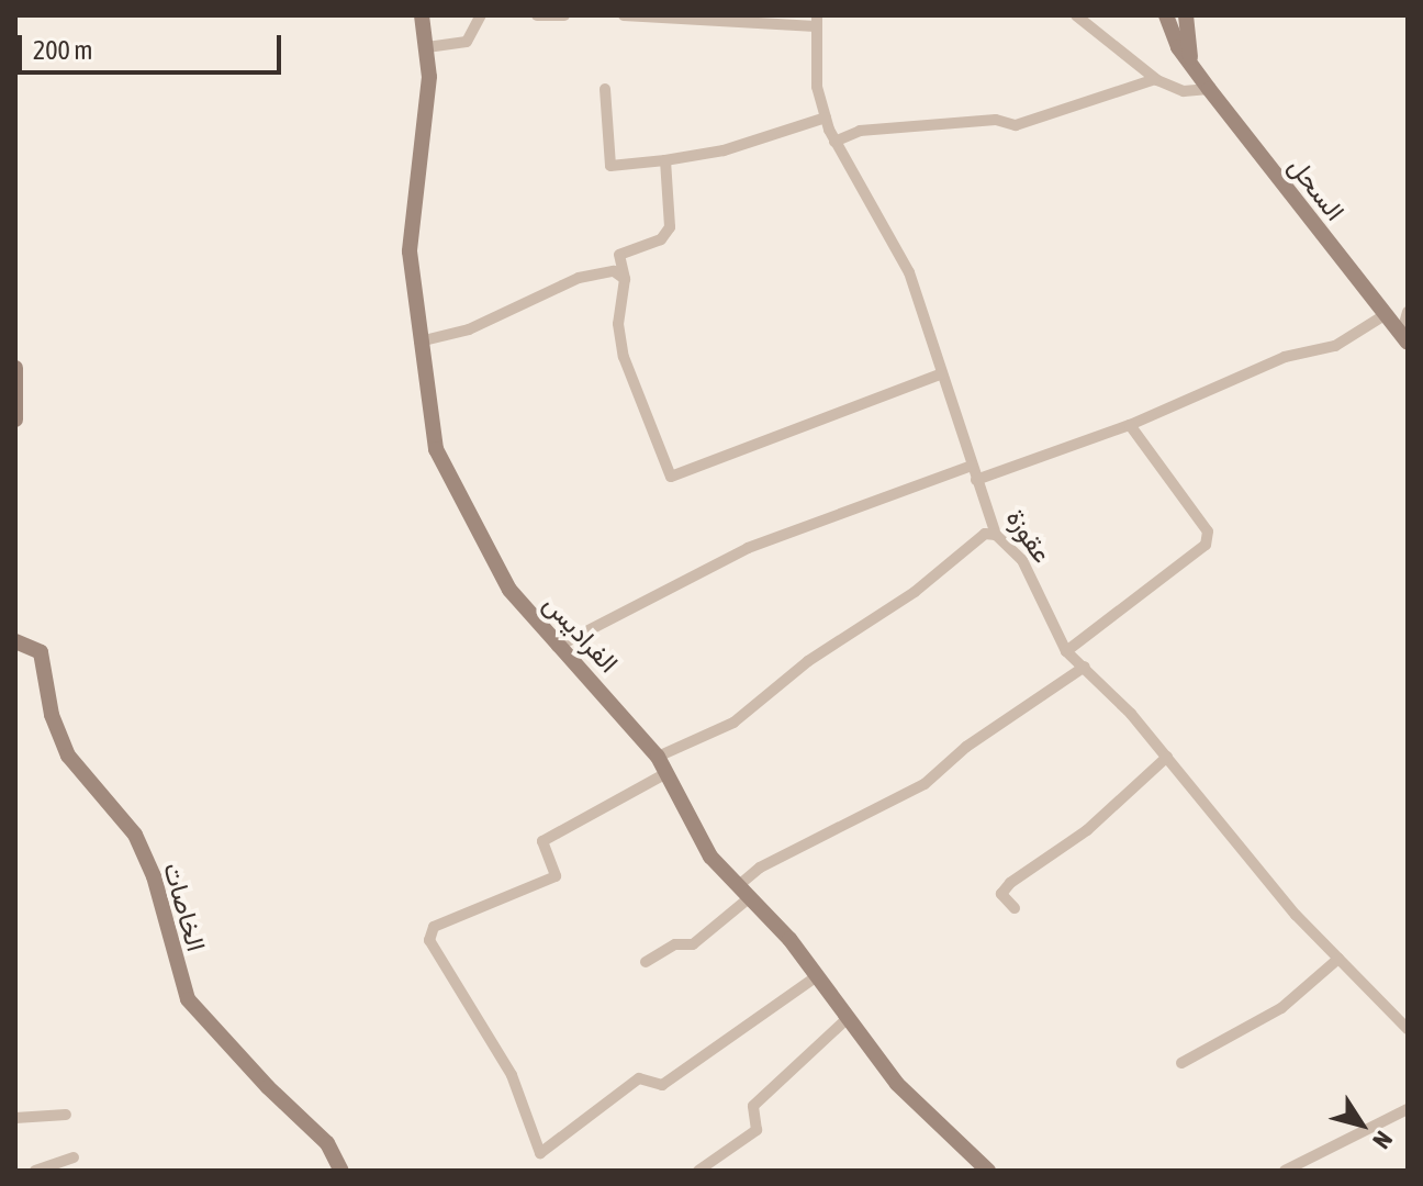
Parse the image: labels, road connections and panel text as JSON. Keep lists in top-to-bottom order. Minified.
{"streets":{"street":["السحل","عقوزة","الفراديس","الخاصات"]},"scale_bar":"200 m","north":"bottom right"}
